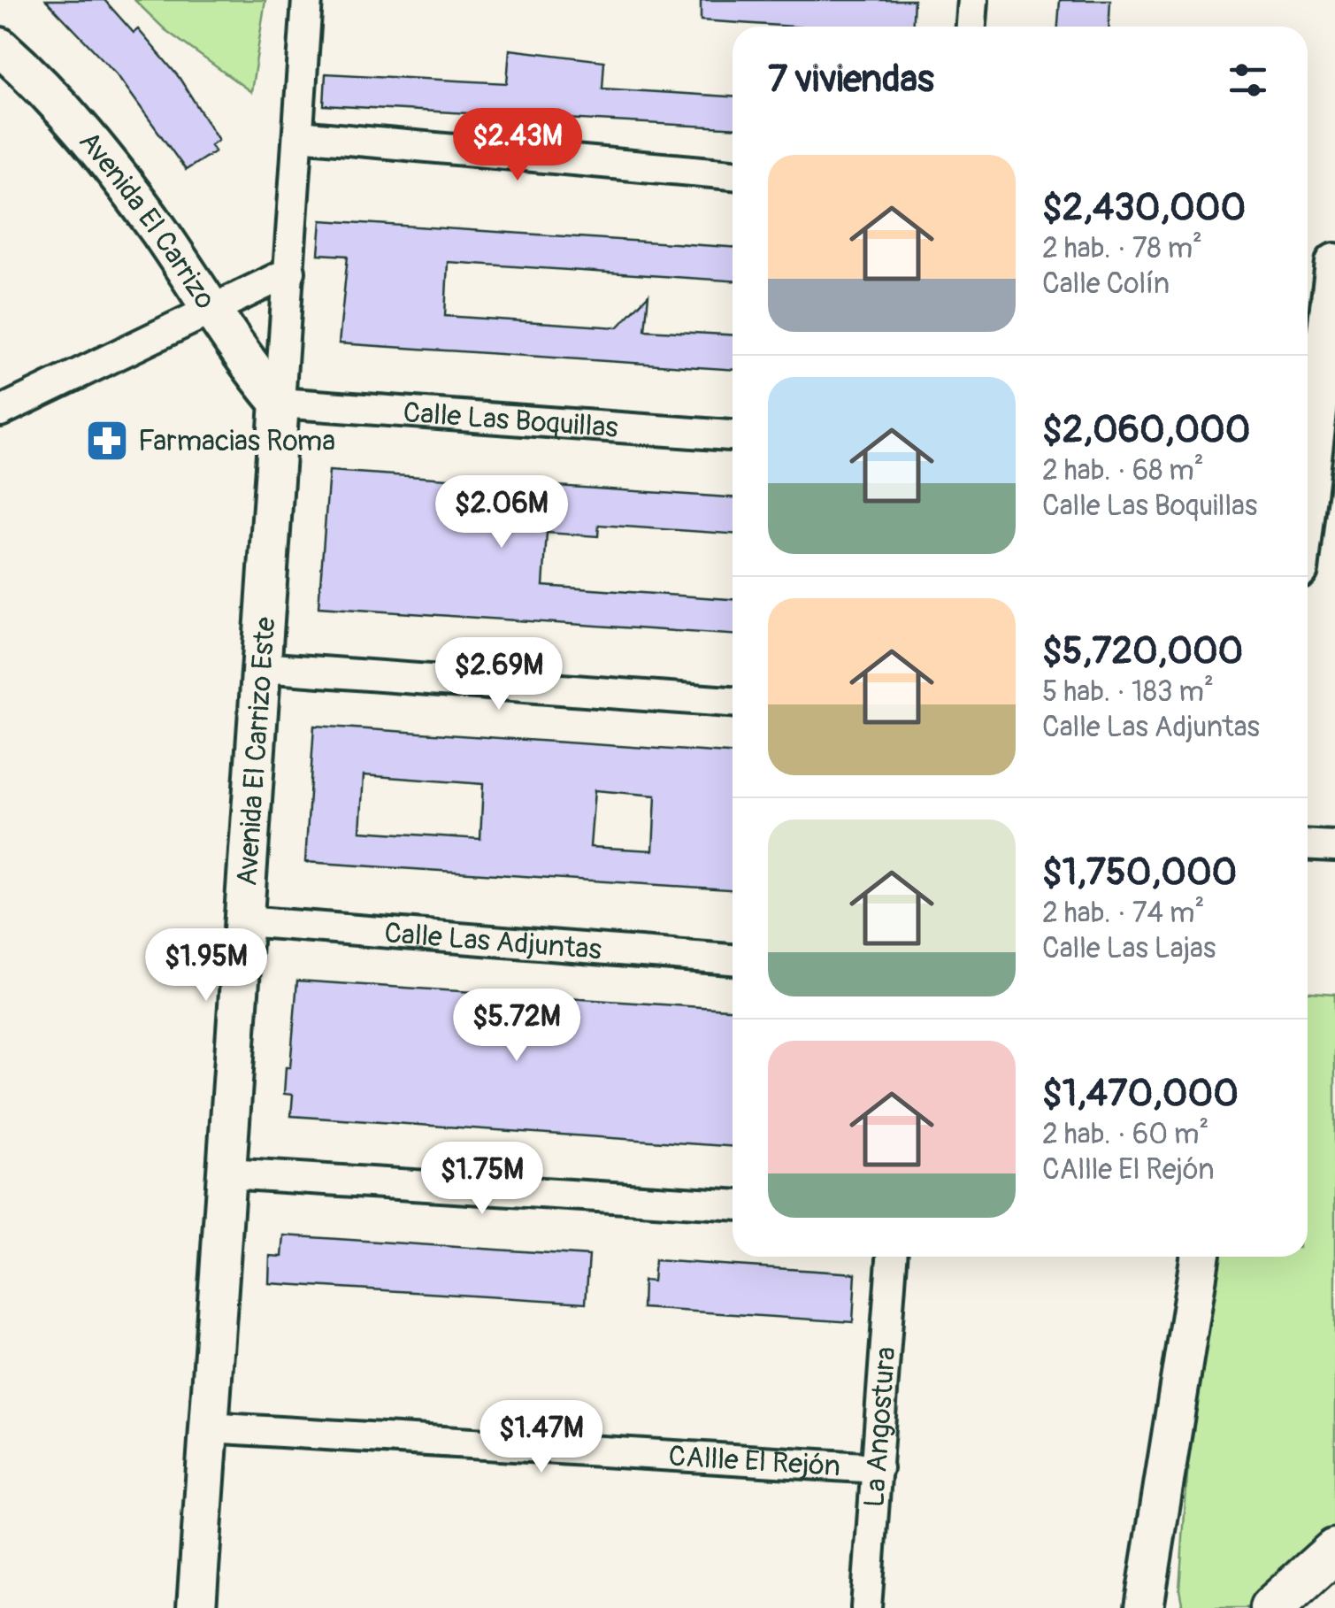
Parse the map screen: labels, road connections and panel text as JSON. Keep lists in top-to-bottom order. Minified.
{"streets":{"street":["Avenida El Carrizo","Calle Las Boquillas","Avenida El Carrizo Este","Calle Las Adjuntas","La Angostura","CAllle El Rejón"]},"crossings":[["Avenida El Carrizo","Calle Las Boquillas"],["Avenida El Carrizo","Avenida El Carrizo Este"],["Calle Las Boquillas","Avenida El Carrizo Este"],["Avenida El Carrizo Este","Calle Las Adjuntas"],["Avenida El Carrizo Este","CAllle El Rejón"],["La Angostura","CAllle El Rejón"]],"places":{"pharmacy":["Farmacias Roma"]},"page":{"heading":"7 viviendas","price":["$2.43M","$2.06M","$2.69M","$1.95M","$5.72M","$1.75M","$1.47M"],"list":[{"name":"$2,430,000","note":"2 hab. · 78 m² · Calle Colín"},{"name":"$2,060,000","note":"2 hab. · 68 m² · Calle Las Boquillas"},{"name":"$5,720,000","note":"5 hab. · 183 m² · Calle Las Adjuntas"},{"name":"$1,750,000","note":"2 hab. · 74 m² · Calle Las Lajas"},{"name":"$1,470,000","note":"2 hab. · 60 m² · CAllle El Rejón"}]}}
